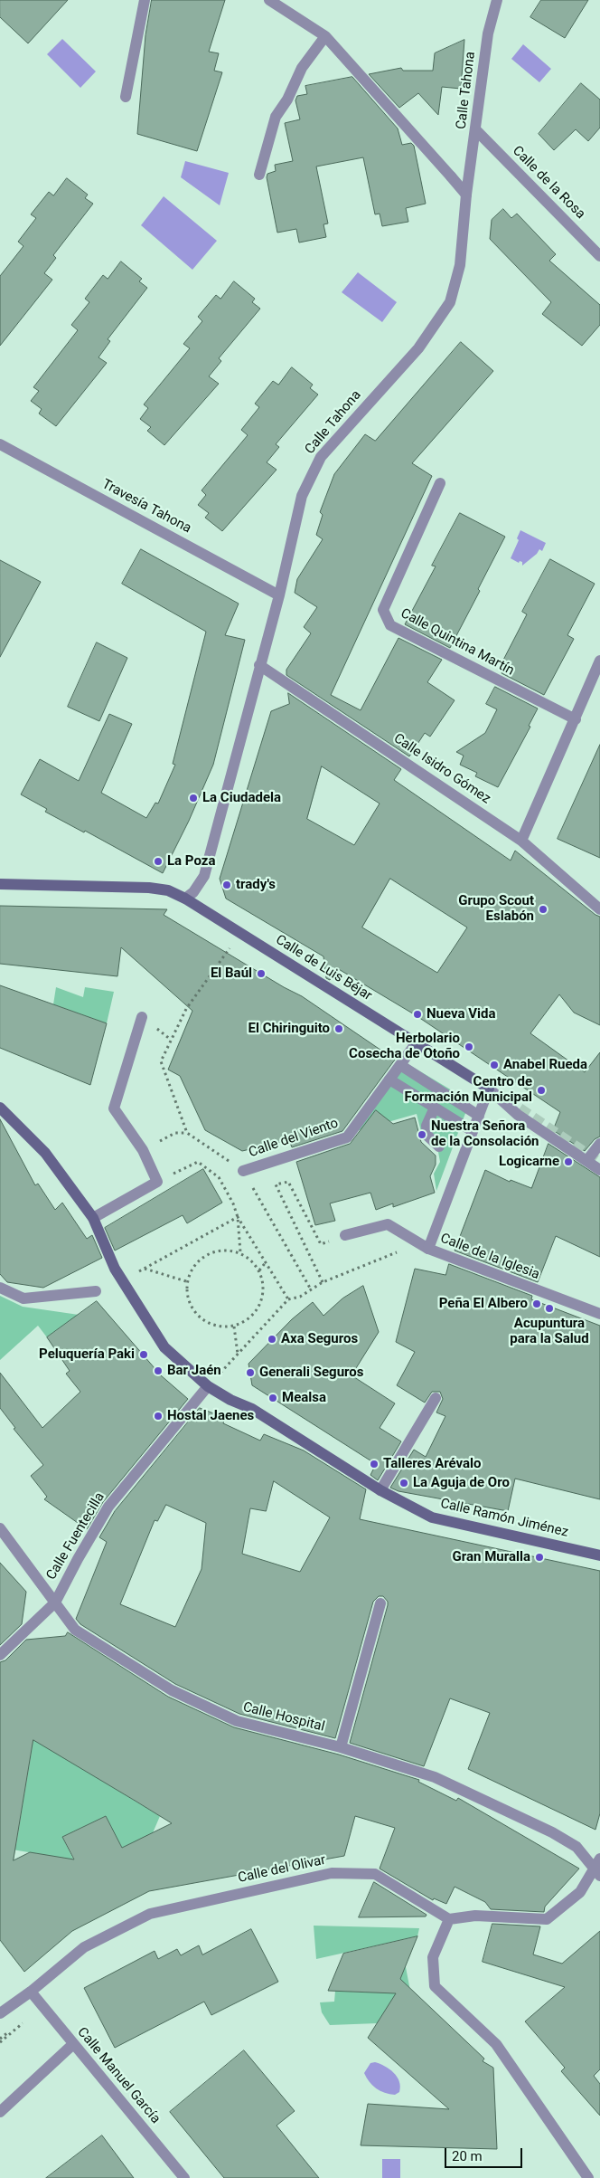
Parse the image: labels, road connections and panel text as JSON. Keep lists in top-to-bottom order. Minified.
{"streets":{"street":["Calle Tahona","Calle de la Rosa","Travesía Tahona","Calle Quintina Martín","Calle Isidro Gómez","Calle de Luis Béjar","Calle del Viento","Calle de la Iglesia","Calle Ramón Jiménez","Calle Fuentecilla","Calle Hospital","Calle del Olivar","Calle Manuel García"]},"crossings":[["Calle Tahona","Calle de la Rosa"],["Calle Tahona","Travesía Tahona"],["Calle Tahona","Calle Isidro Gómez"],["Calle Tahona","Calle de Luis Béjar"],["Calle de Luis Béjar","Calle del Viento"],["Calle de Luis Béjar","Calle de la Iglesia"],["Calle Ramón Jiménez","Calle Fuentecilla"],["Calle Fuentecilla","Calle Hospital"],["Calle del Olivar","Calle Manuel García"]],"places":["La Ciudadela","La Poza","trady's","Grupo Scout Eslabón","El Baúl","Nueva Vida","El Chiringuito","Herbolario Cosecha de Otoño","Anabel Rueda","Centro de Formación Municipal","Nuestra Señora de la Consolación","Logicarne","Peña El Albero","Acupuntura para la Salud","Axa Seguros","Peluquería Paki","Bar Jaén","Generali Seguros","Mealsa","Hostal Jaenes","Talleres Arévalo","La Aguja de Oro","Gran Muralla"],"scale_bar":"20 m"}
